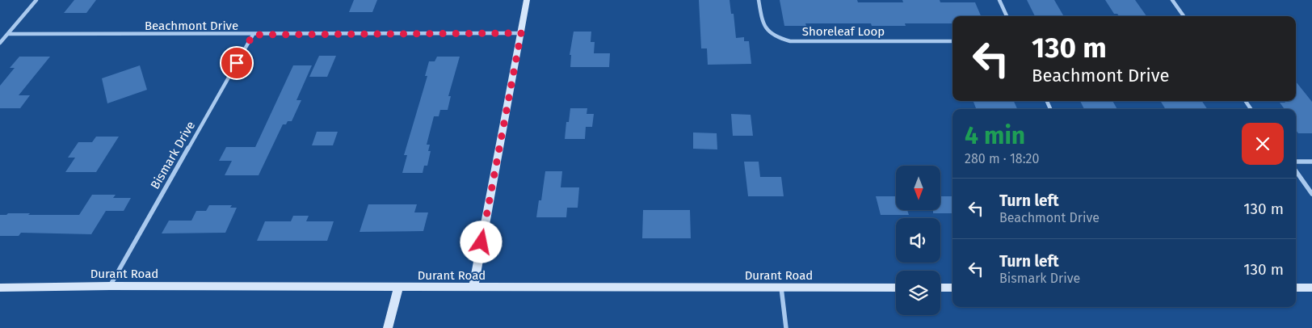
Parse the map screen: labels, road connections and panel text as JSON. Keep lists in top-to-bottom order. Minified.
{"streets":{"street":["Beachmont Drive","Shoreleaf Loop","Bismark Drive","Durant Road"]},"crossings":[["Beachmont Drive","Bismark Drive"],["Bismark Drive","Durant Road"]],"north":"bottom","page":{"turn":["130 m","Beachmont Drive"],"heading":["4 min","280 m · 18:20"],"list":[{"name":"Turn left","note":"Beachmont Drive","value":"130 m"},{"name":"Turn left","note":"Bismark Drive","value":"130 m"}]}}
